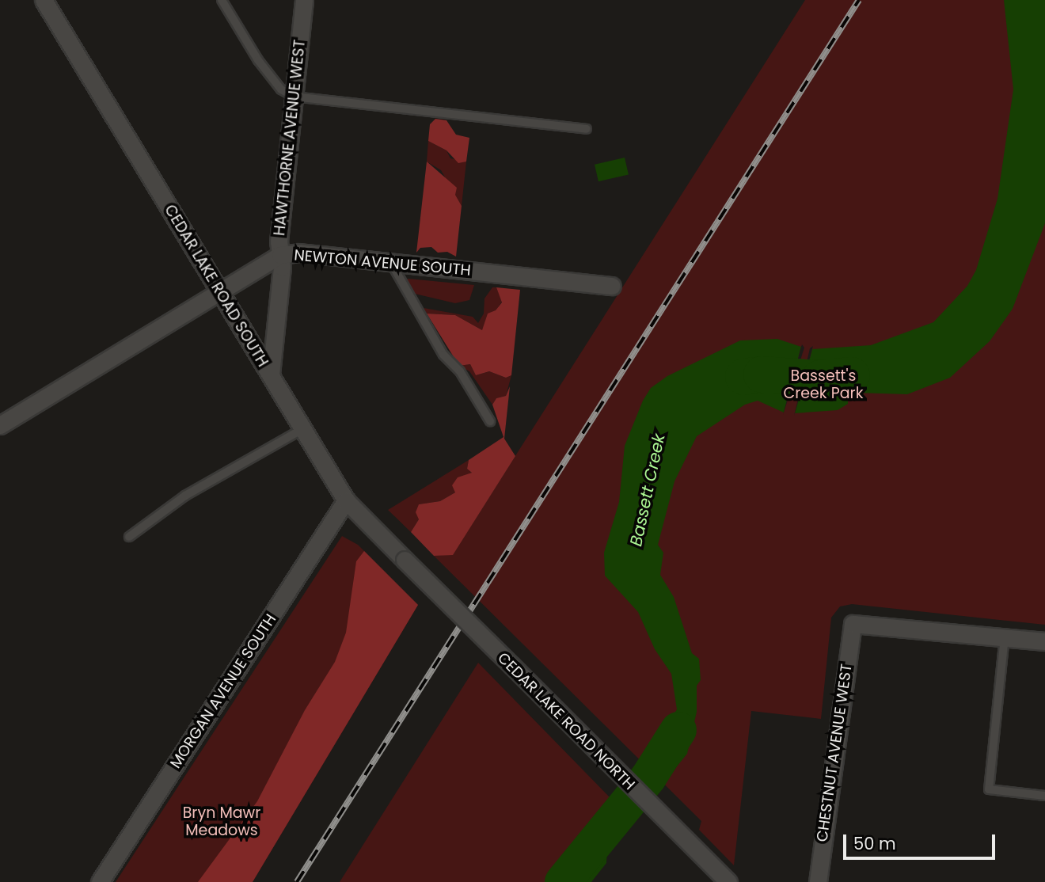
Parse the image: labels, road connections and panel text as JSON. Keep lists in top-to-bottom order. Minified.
{"streets":{"street":["HAWTHORNE AVENUE WEST","NEWTON AVENUE SOUTH","CEDAR LAKE ROAD SOUTH","MORGAN AVENUE SOUTH","CEDAR LAKE ROAD NORTH","CHESTNUT AVENUE WEST"]},"crossings":[["HAWTHORNE AVENUE WEST","NEWTON AVENUE SOUTH"],["HAWTHORNE AVENUE WEST","CEDAR LAKE ROAD SOUTH"],["NEWTON AVENUE SOUTH","CEDAR LAKE ROAD SOUTH"],["CEDAR LAKE ROAD SOUTH","MORGAN AVENUE SOUTH"],["CEDAR LAKE ROAD SOUTH","CEDAR LAKE ROAD NORTH"]],"water":["Bassett Creek"],"parks":["Bassett's Creek Park","Bryn Mawr Meadows"],"scale_bar":"50 m"}
